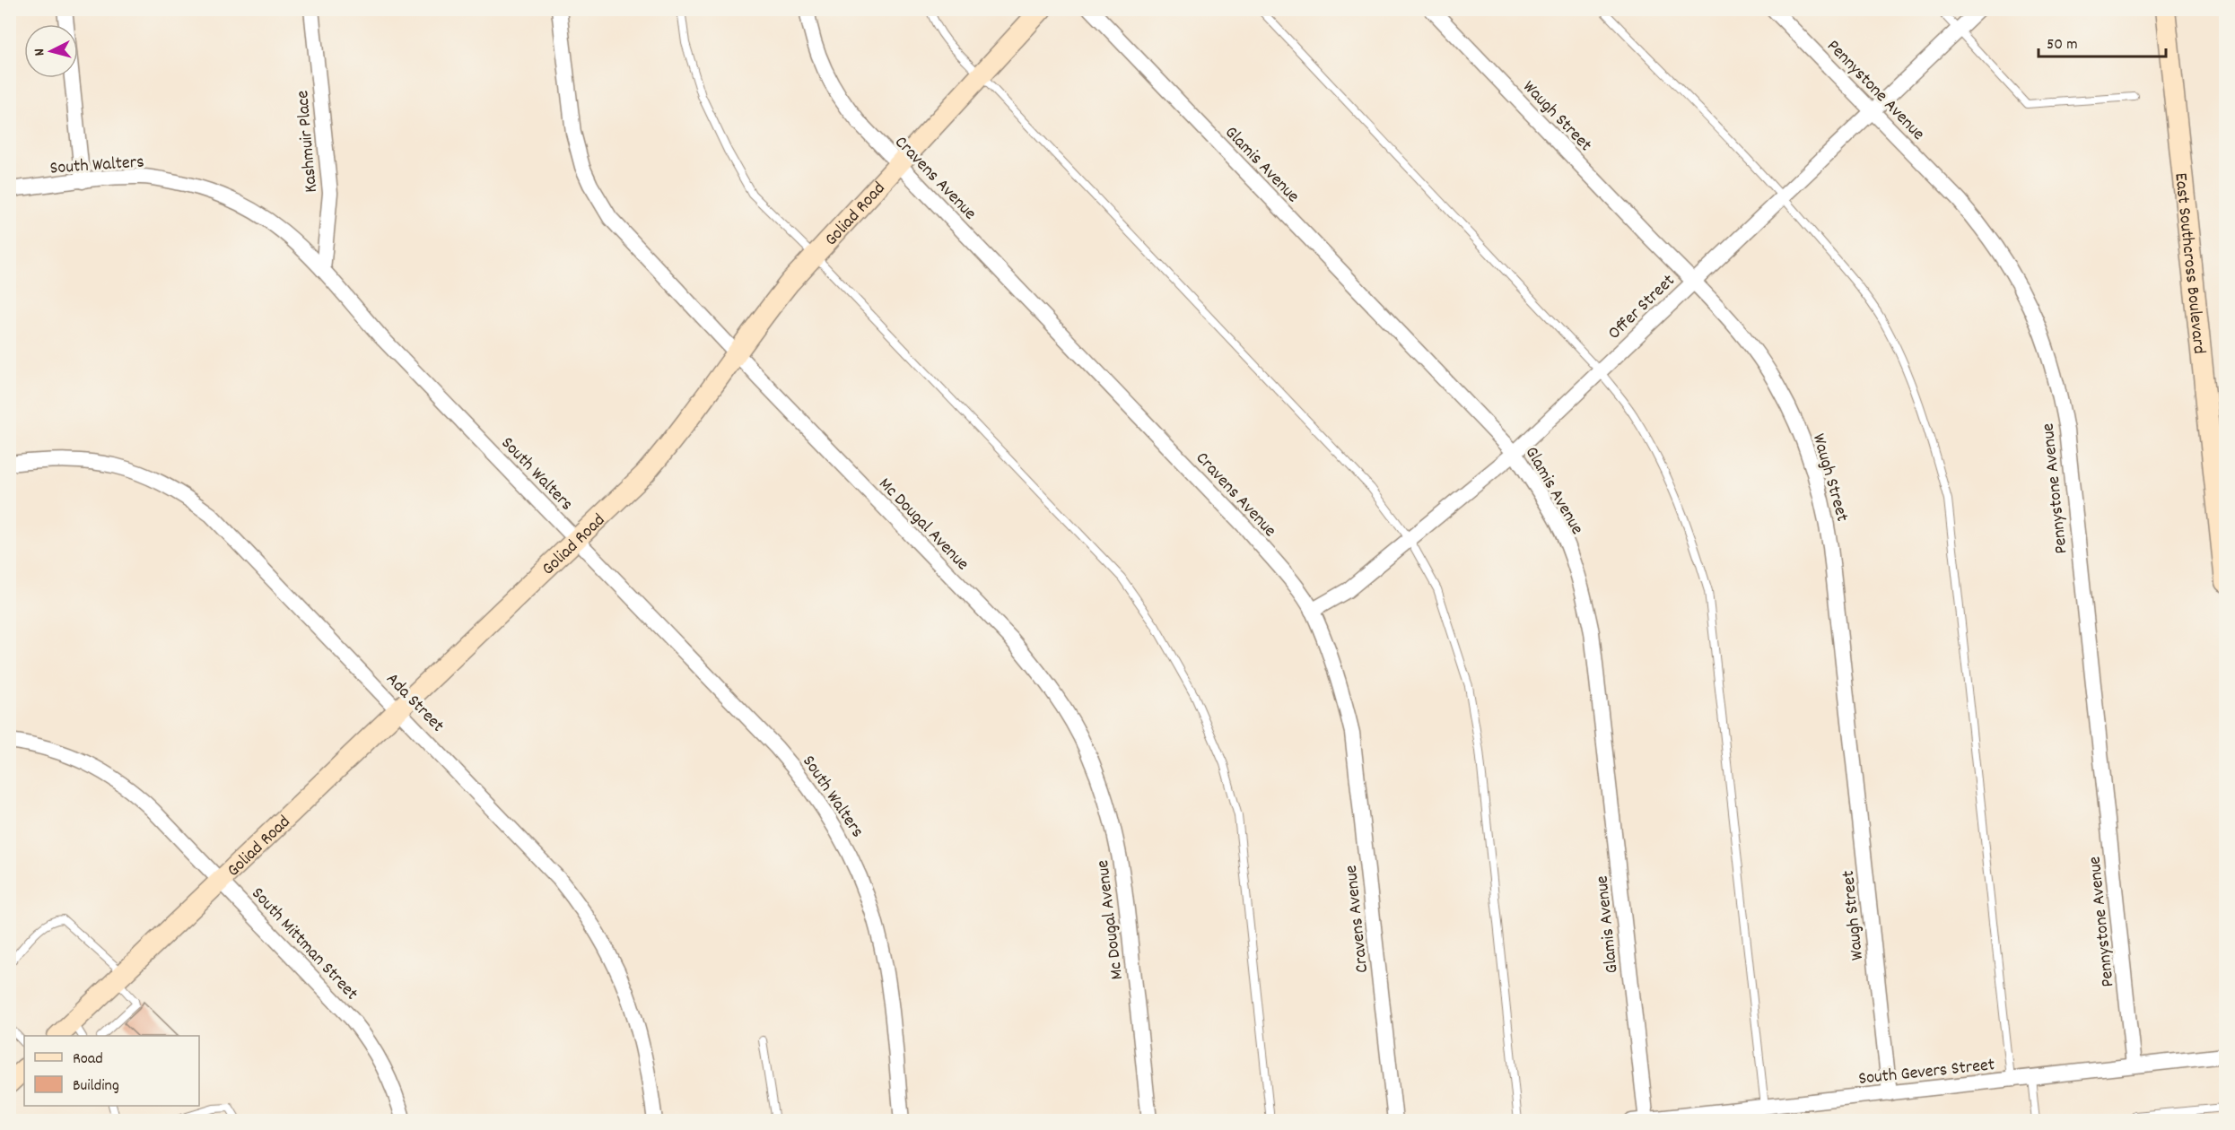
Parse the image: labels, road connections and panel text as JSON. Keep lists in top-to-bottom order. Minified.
{"streets":{"main road":["Goliad Road","East Southcross Boulevard"],"street":["Pennystone Avenue","Waugh Street","Kashmuir Place","South Walters","Glamis Avenue","Cravens Avenue","Offer Street","Mc Dougal Avenue","Ada Street","South Mittman Street","South Gevers Street"]},"crossings":[["Pennystone Avenue","Offer Street"],["Pennystone Avenue","South Gevers Street"],["Waugh Street","Offer Street"],["Waugh Street","South Gevers Street"],["Kashmuir Place","South Walters"],["South Walters","Goliad Road"],["Glamis Avenue","Offer Street"],["Glamis Avenue","South Gevers Street"],["Cravens Avenue","Goliad Road"],["Cravens Avenue","Offer Street"],["Goliad Road","Mc Dougal Avenue"],["Goliad Road","Ada Street"],["Goliad Road","South Mittman Street"]],"legend":["Road","Building"],"scale_bar":"50 m","north":"left"}
